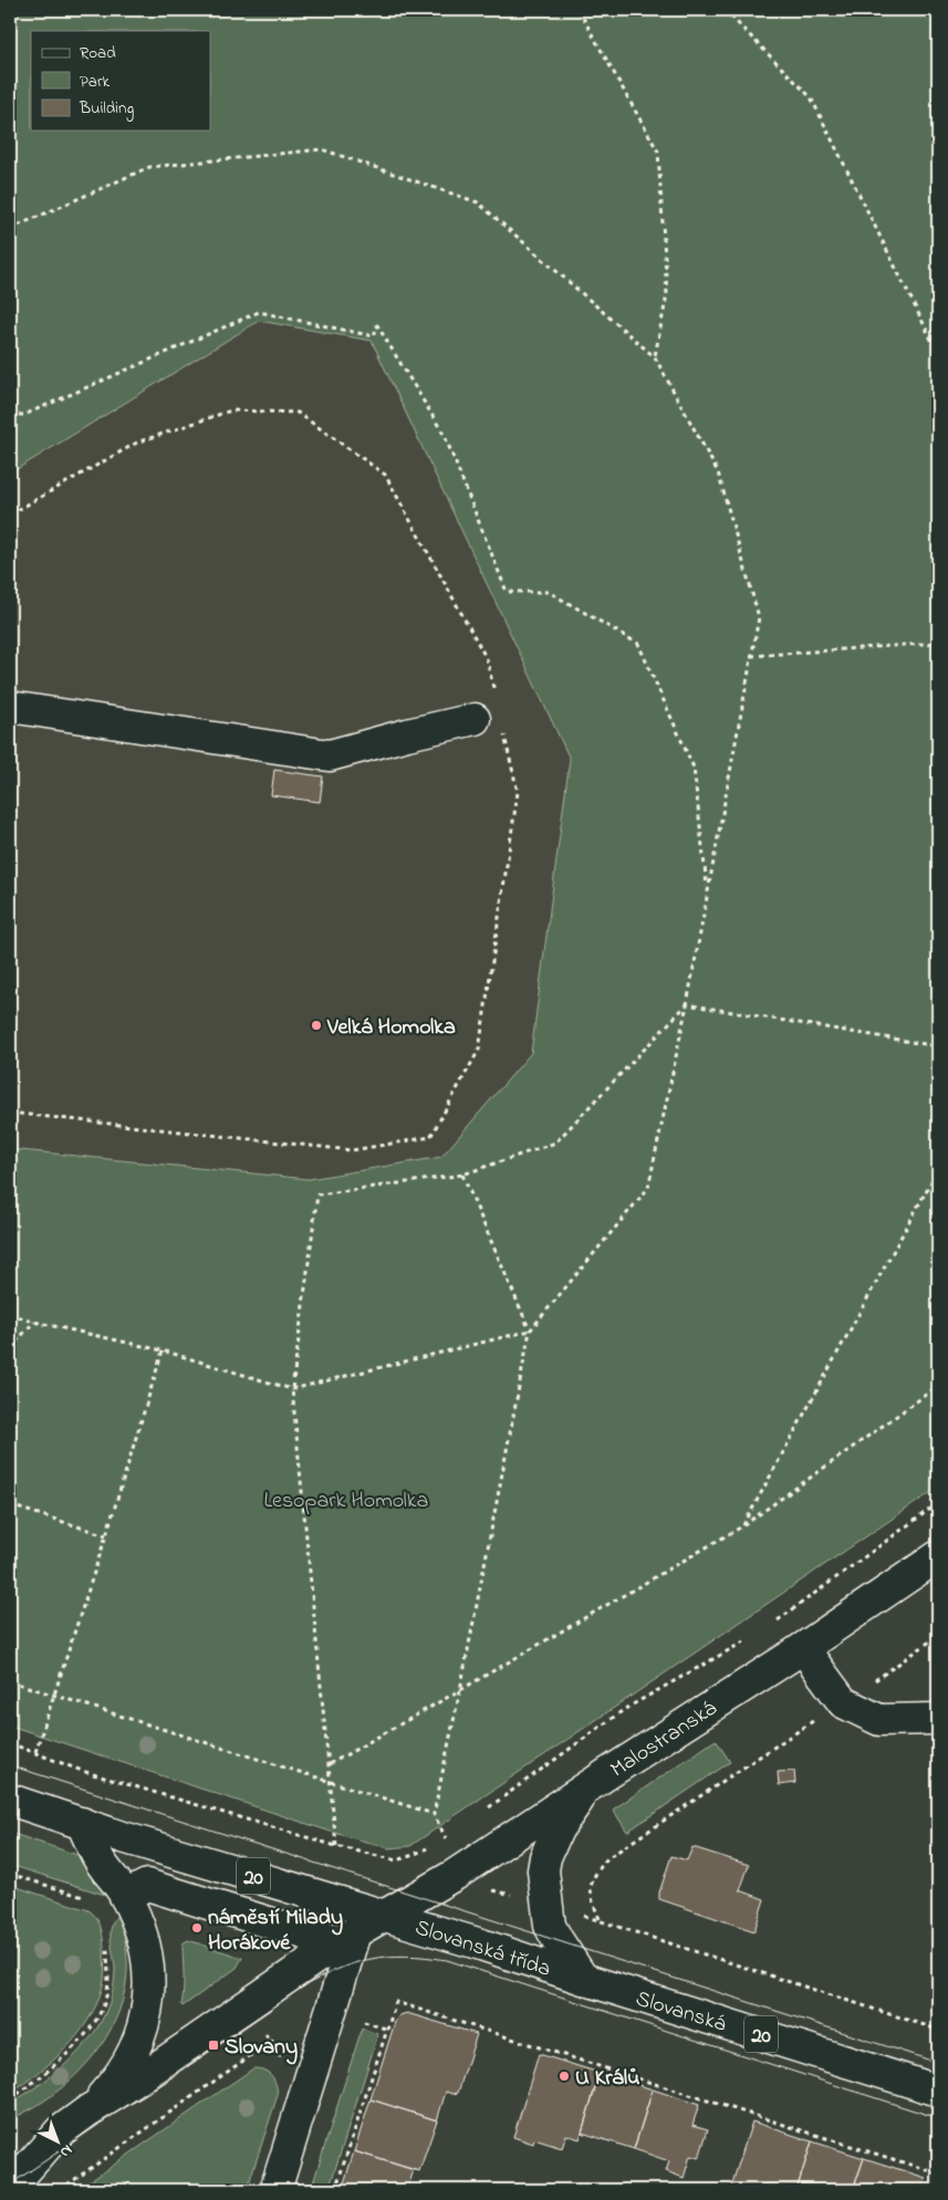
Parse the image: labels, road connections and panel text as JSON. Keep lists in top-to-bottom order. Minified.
{"streets":{"main road":["Malostranská","20","Slovanská třída","Slovanská"]},"crossings":[["Malostranská","20"],["Malostranská","Slovanská třída"],["20","Slovanská třída"],["Slovanská třída","Slovanská"]],"parks":["Lesopark Homolka"],"places":{"other":["Velká Homolka","náměstí Milady Horákové","U Králů"],"transit":["Slovany"]},"legend":["Road","Park","Building"],"north":"bottom right"}
